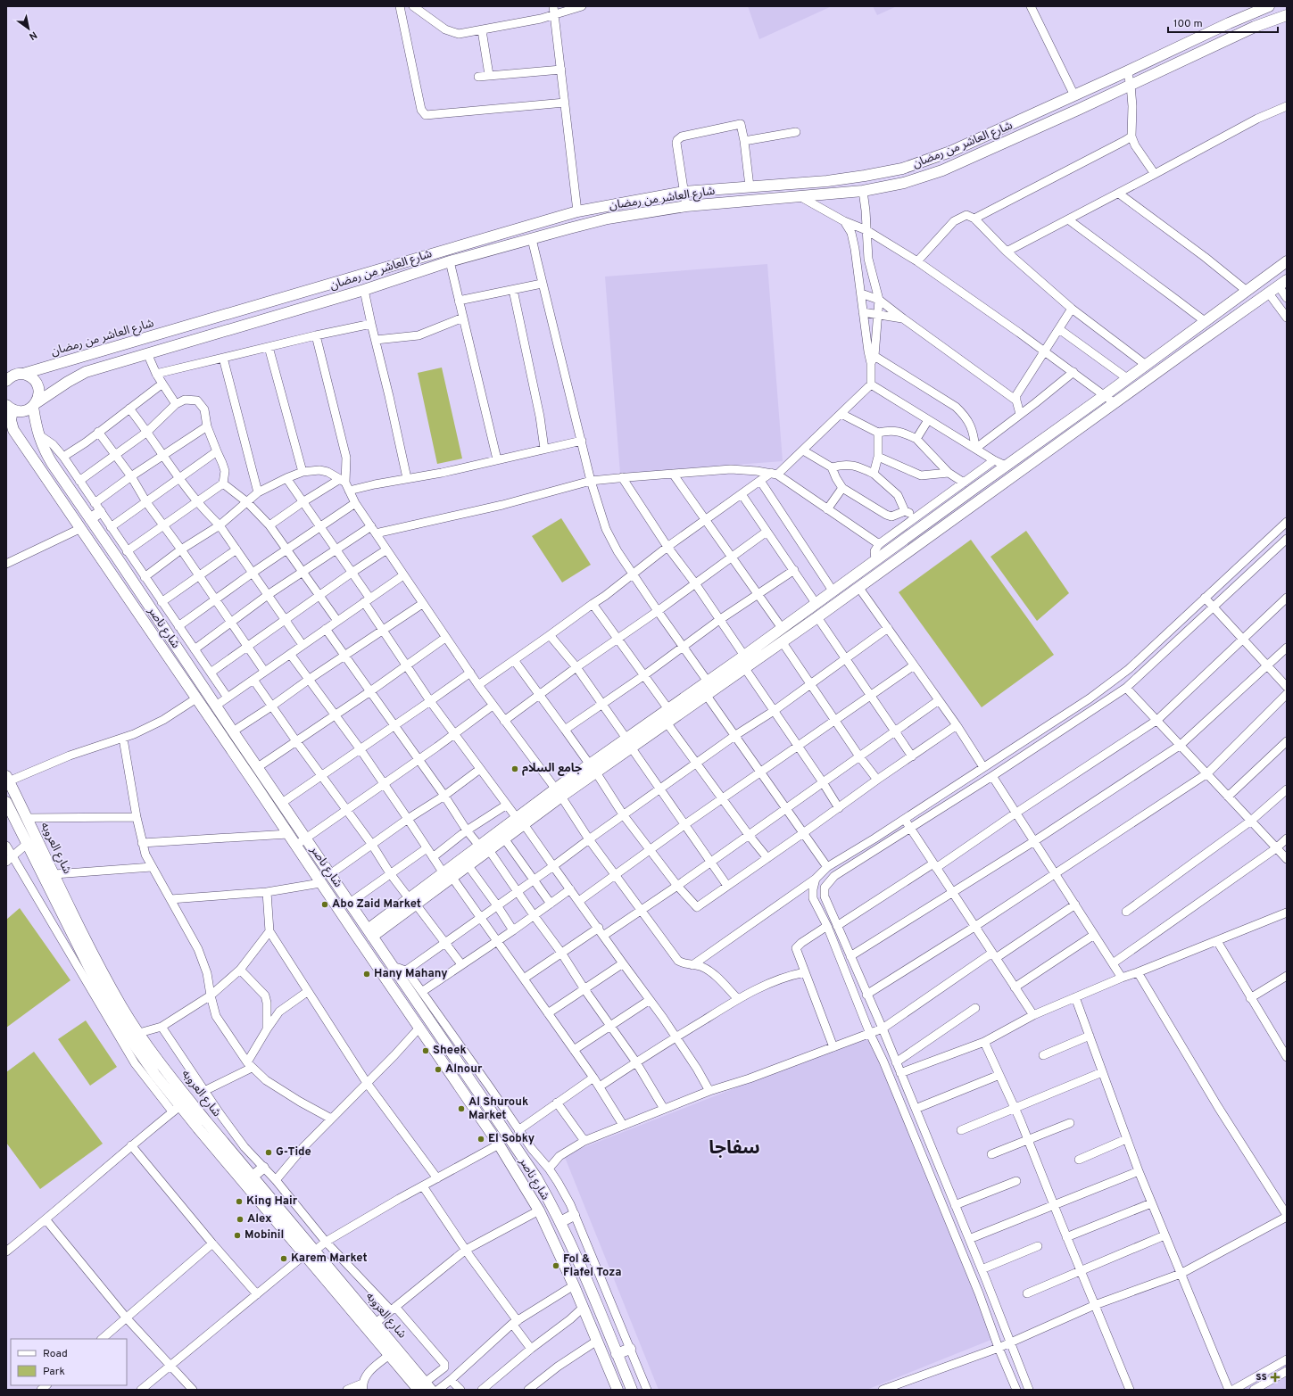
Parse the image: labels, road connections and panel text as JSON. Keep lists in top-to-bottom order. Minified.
{"streets":{"main road":["شارع العاشر من رمضان","شارع ناصر","شارع العروبه"]},"crossings":[["شارع العاشر من رمضان","شارع ناصر"]],"districts":["سفاجا"],"places":{"other":["جامع السلام","Abo Zaid Market","Hany Mahany","Sheek","Alnour","Al Shurouk Market","El Sobky","G-Tide","King Hair","Alex","Mobinil","Karem Market","Fol & Flafel Toza"],"health":["ss"]},"legend":["Road","Park"],"scale_bar":"100 m","north":"bottom right"}
